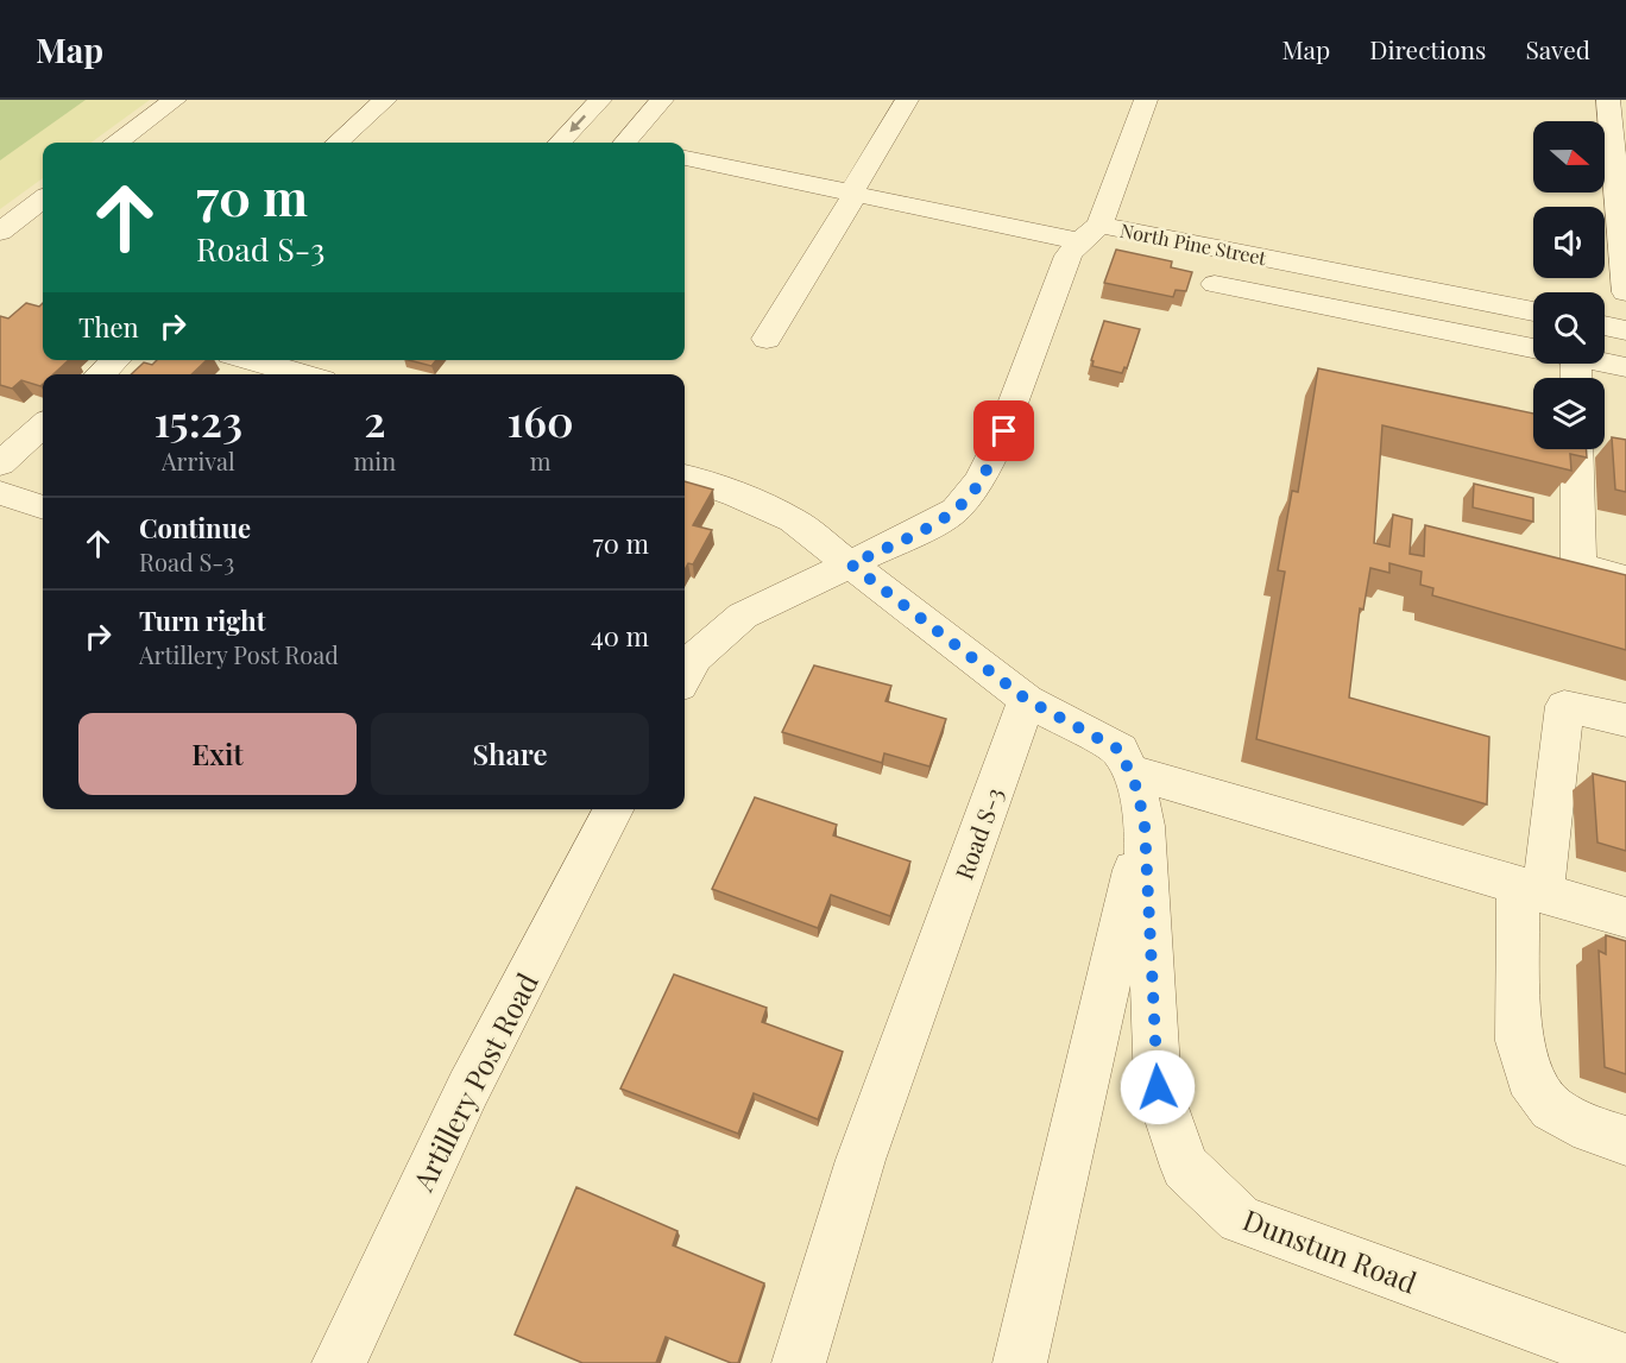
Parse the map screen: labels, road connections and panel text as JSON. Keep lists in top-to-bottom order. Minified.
{"streets":{"street":["North Pine Street","Road S-3","Artillery Post Road","Dunstun Road"]},"crossings":[["Road S-3","Dunstun Road"]],"north":"right","page":{"header":"Map","nav":["Map","Directions","Saved"],"turn":["70 m","Road S-3"],"then":"Then","eta":["15:23","Arrival","2","min","160","m"],"list":[{"name":"Continue","note":"Road S-3","value":"70 m"},{"name":"Turn right","note":"Artillery Post Road","value":"40 m"}],"buttons":["Exit","Share"]}}
